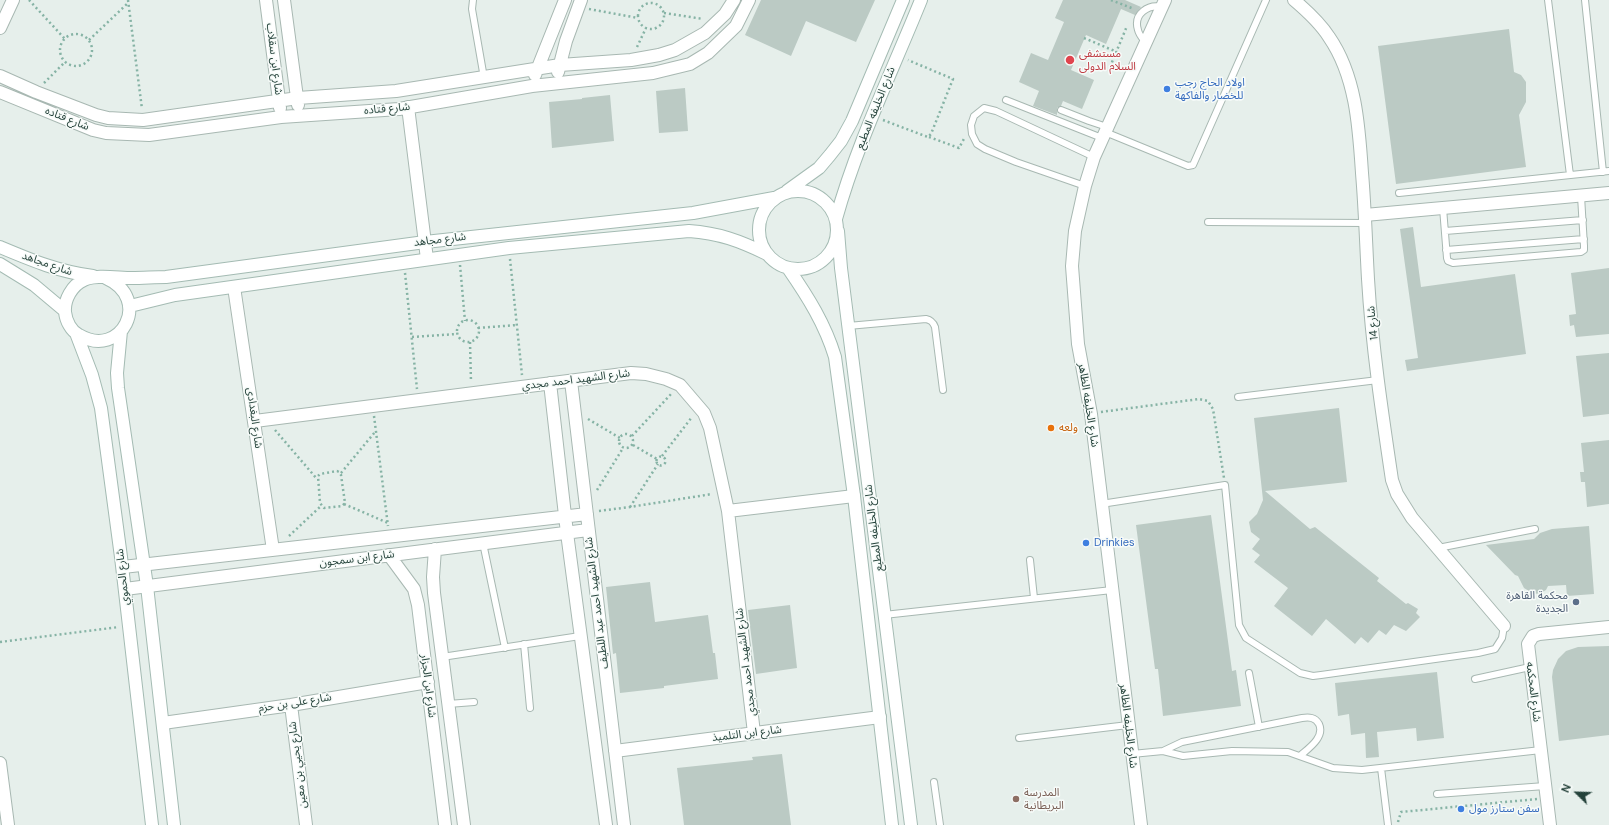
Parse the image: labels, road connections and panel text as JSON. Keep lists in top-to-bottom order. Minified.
{"streets":{"street":["شارع ابن سقلاب","شارع الخليفه المطيع","شارع قتاده","شارع مجاهد","شارع 14","شارع الشهيد احمد مجدي","شارع الخليفه الظاهر","شارع البغدادى","شارع ابن سمجون","شارع الحموي","شارع الشهيد احمد عبد اللطيف","شارع ابن الجزار","شارع المحكمه","شارع على بن حزم","شارع ابن التلميذ","شارع يحيي بن معين"]},"crossings":[["شارع ابن سقلاب","شارع قتاده"],["شارع الخليفه المطيع","شارع مجاهد"],["شارع الخليفه المطيع","شارع ابن التلميذ"],["شارع مجاهد","شارع البغدادى"],["شارع مجاهد","شارع الحموي"],["شارع الشهيد احمد مجدي","شارع البغدادى"],["شارع الشهيد احمد مجدي","شارع الشهيد احمد عبد اللطيف"],["شارع الشهيد احمد مجدي","شارع ابن التلميذ"],["شارع البغدادى","شارع ابن سمجون"],["شارع ابن سمجون","شارع الحموي"],["شارع ابن سمجون","شارع الشهيد احمد عبد اللطيف"],["شارع ابن سمجون","شارع ابن الجزار"],["شارع الحموي","شارع على بن حزم"],["شارع الشهيد احمد عبد اللطيف","شارع ابن التلميذ"],["شارع ابن الجزار","شارع على بن حزم"],["شارع على بن حزم","شارع يحيي بن معين"]],"places":["مستشفى السلام الدولى","اولاد الحاج رجب للخضار والفاكهة","ولعه","Drinkies","محكمة القاهرة الجديدة","المدرسة البريطانية","سفن ستارز مول"],"north":"top left"}
